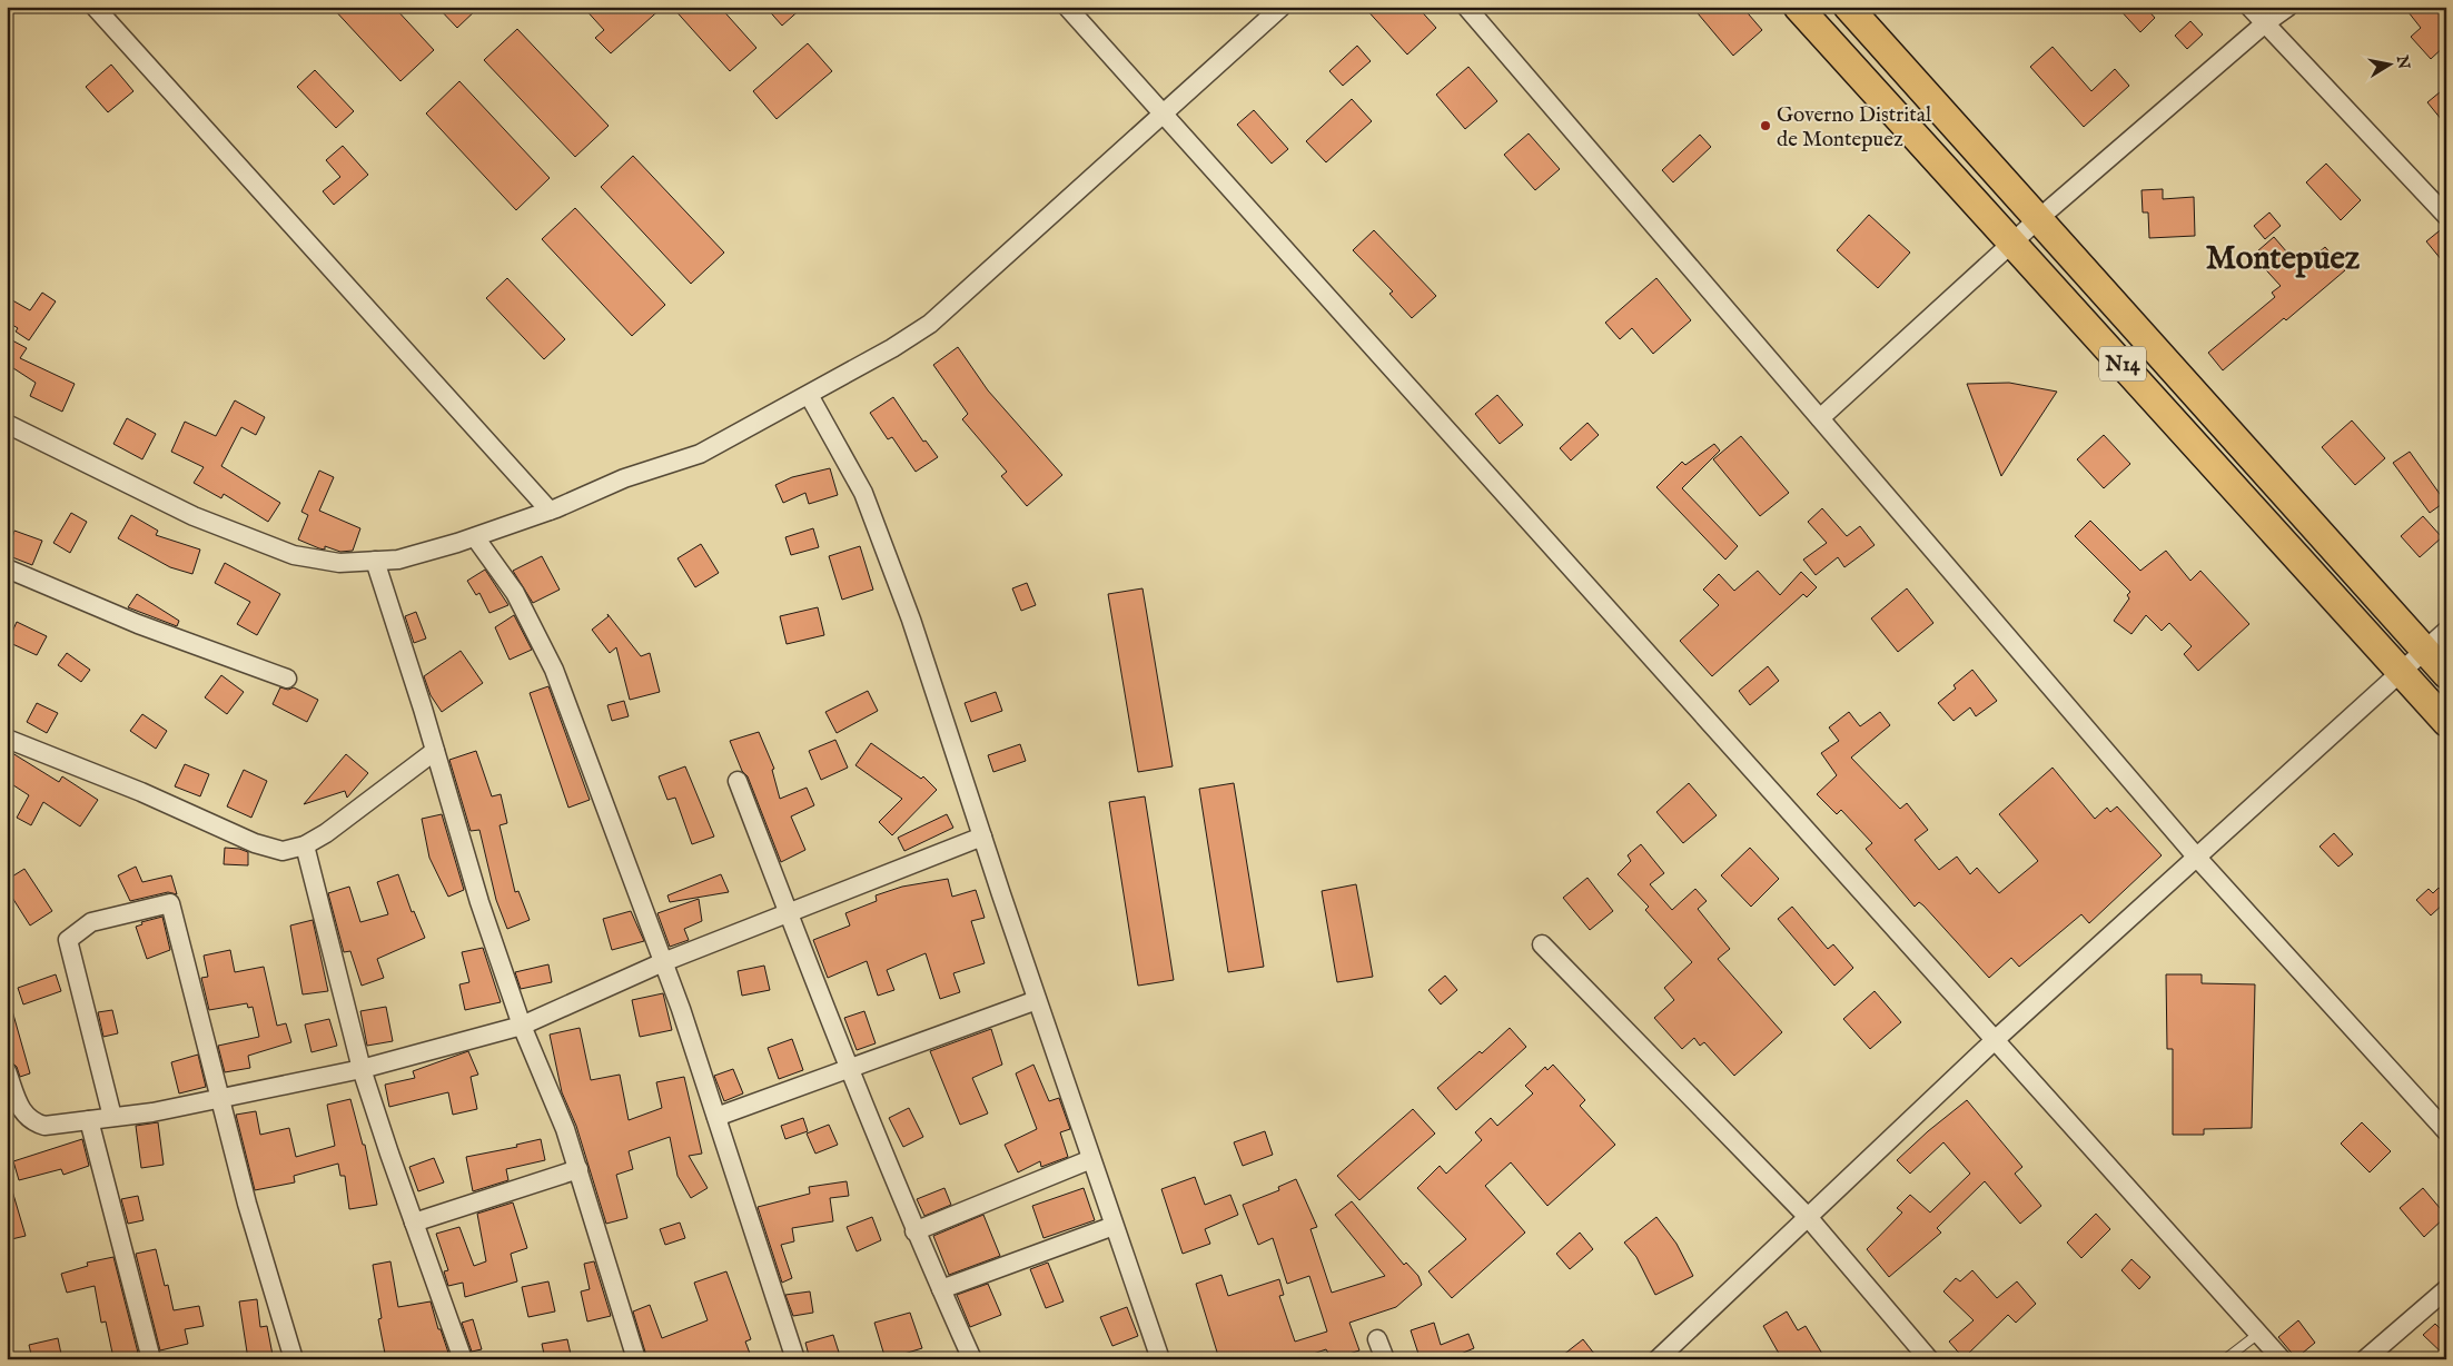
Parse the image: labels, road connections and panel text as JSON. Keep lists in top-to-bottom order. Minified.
{"streets":{"main road":["N14"]},"districts":["Montepuez"],"places":["Governo Distrital de Montepuez"],"north":"right"}
